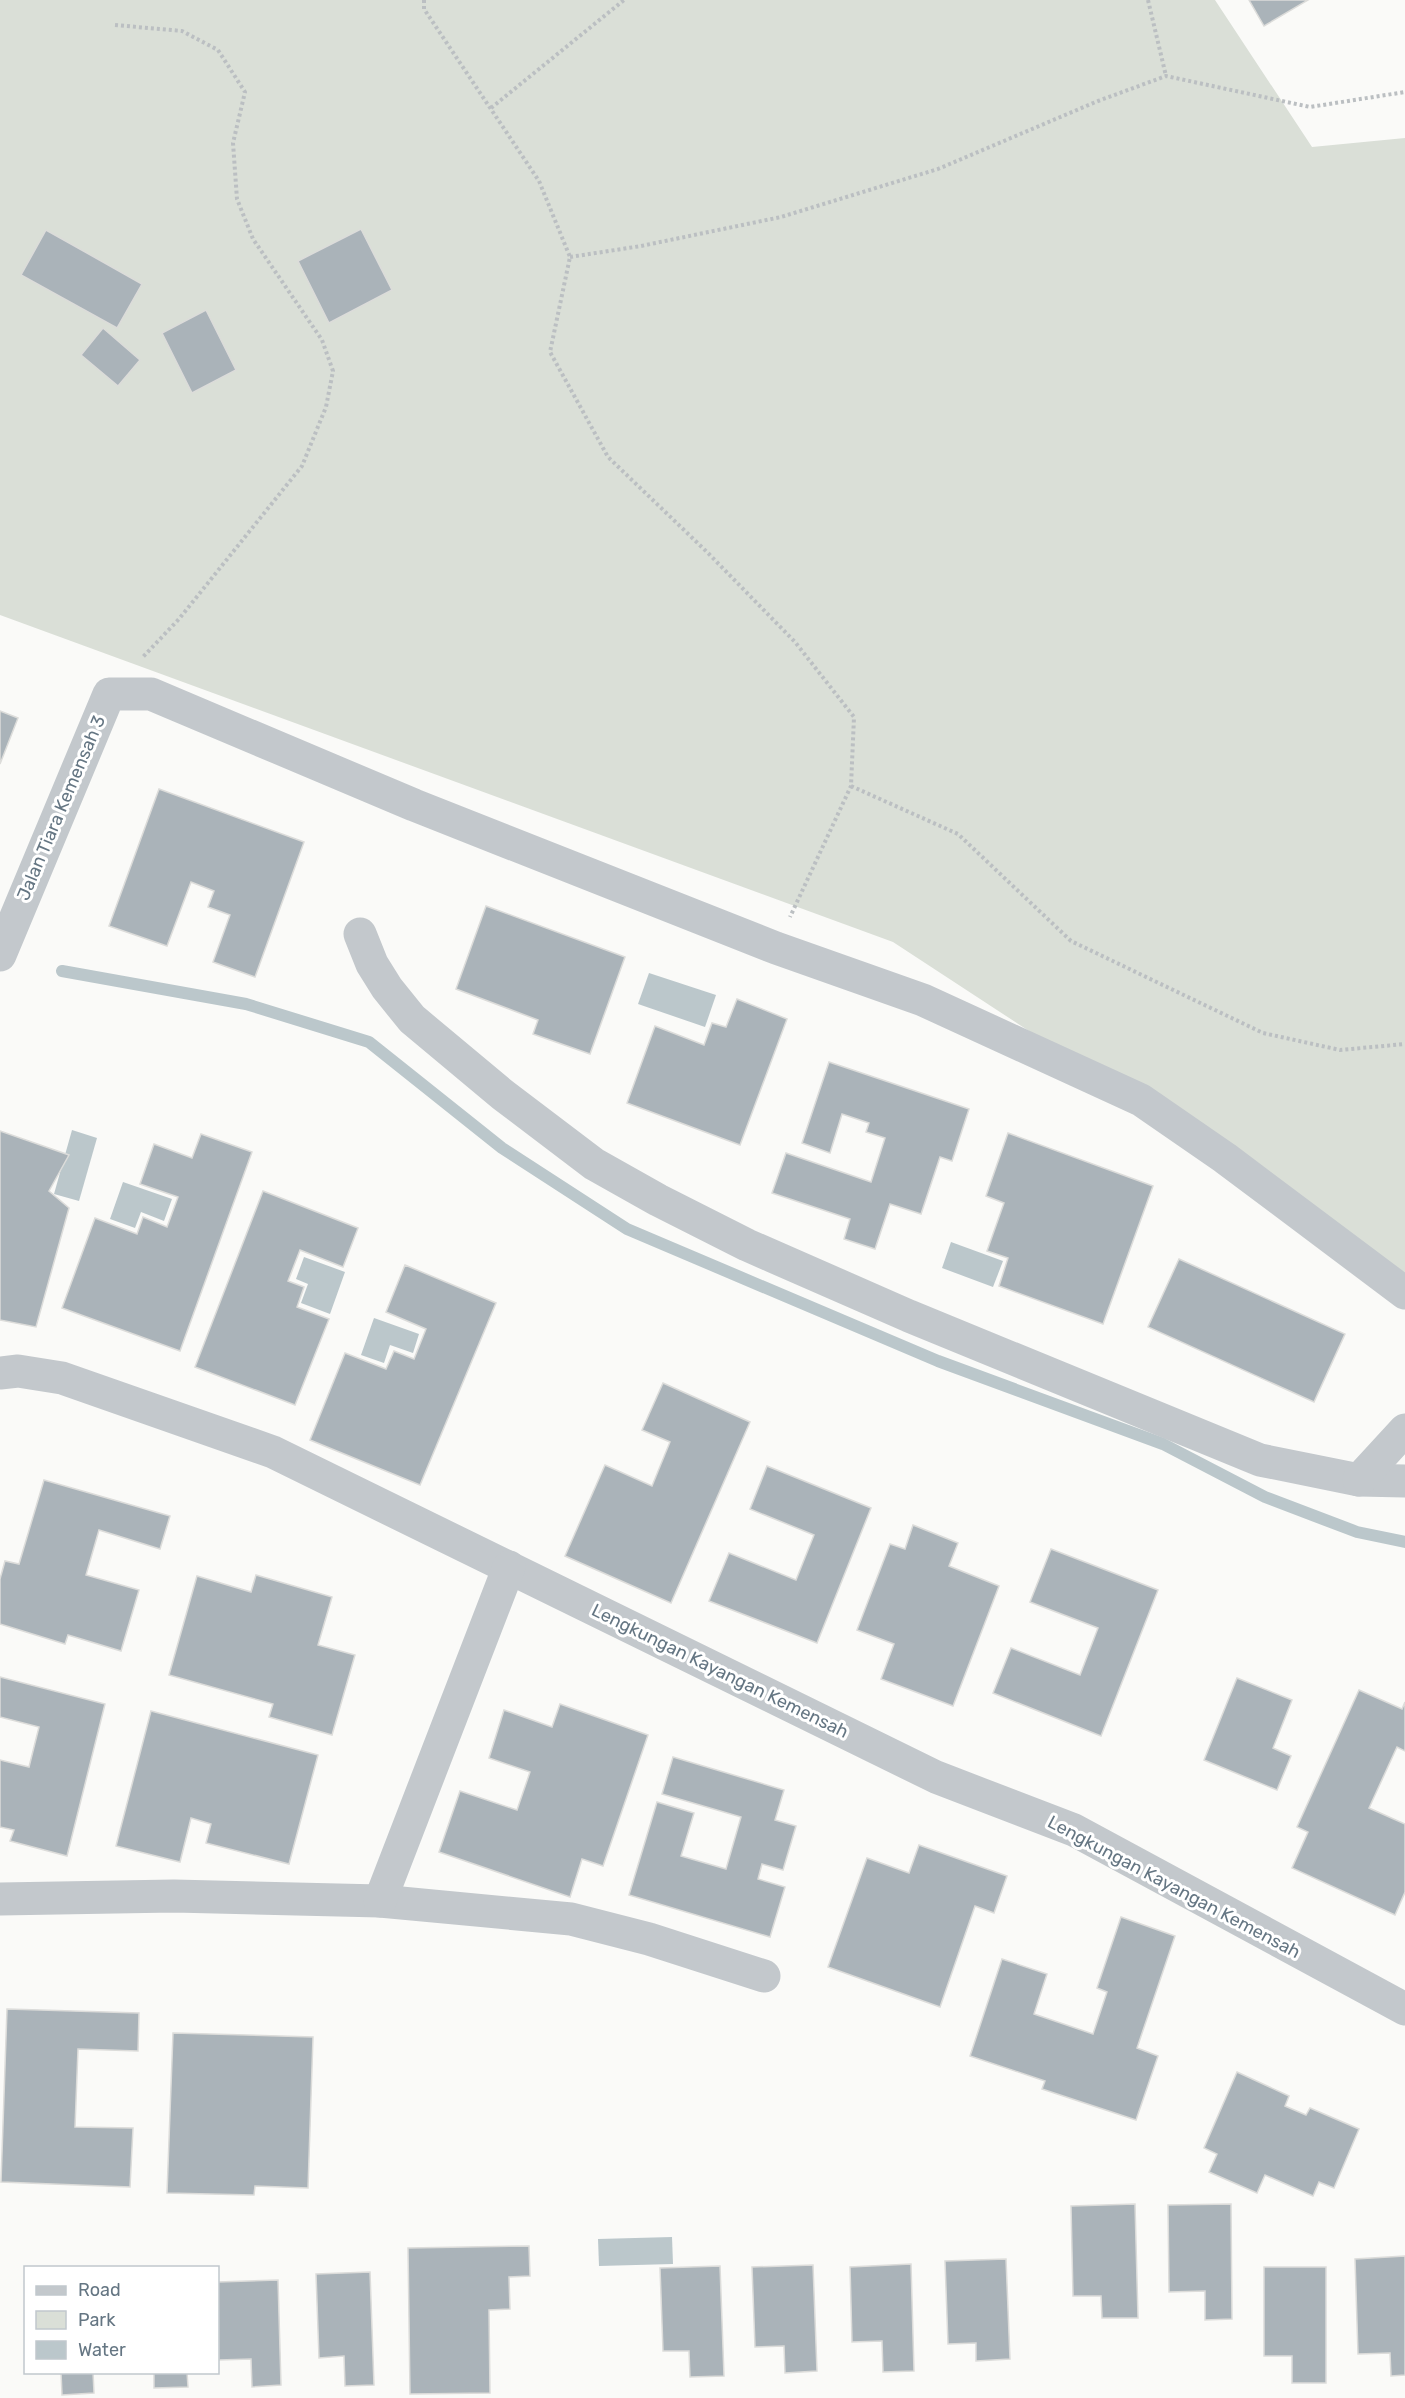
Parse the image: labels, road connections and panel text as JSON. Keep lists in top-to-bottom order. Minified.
{"streets":{"street":["Jalan Tiara Kemensah 3","Lengkungan Kayangan Kemensah"]},"legend":["Road","Park","Water"]}
